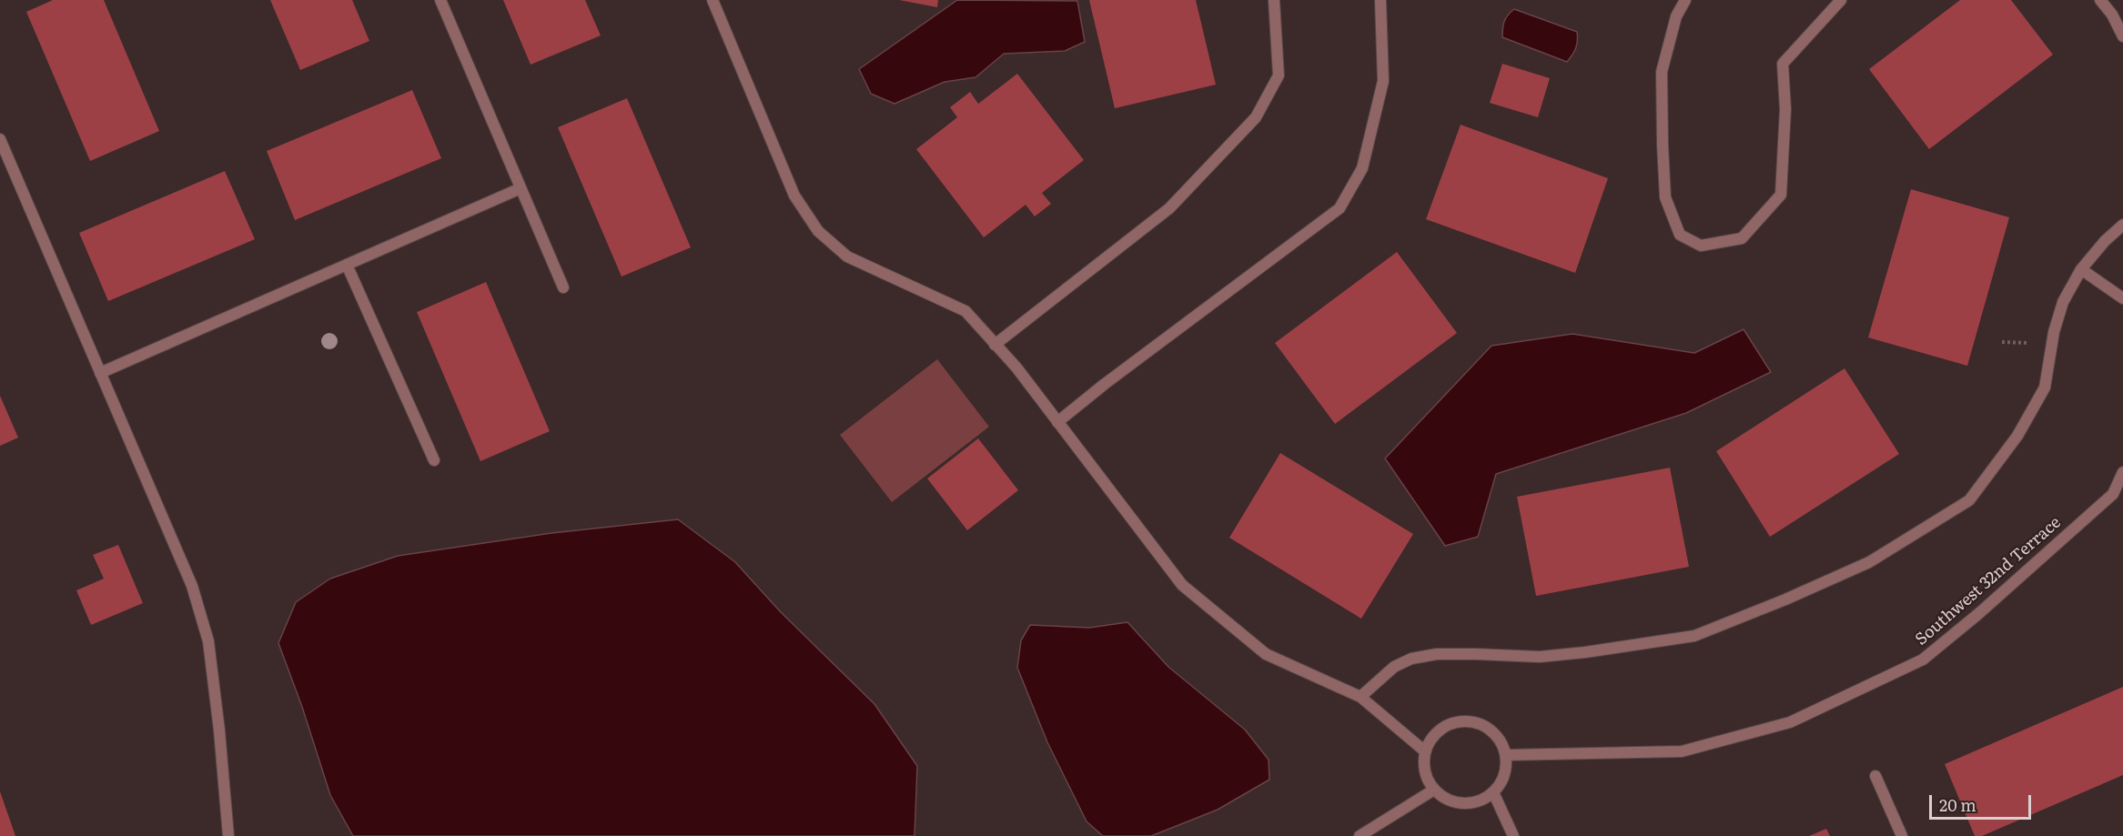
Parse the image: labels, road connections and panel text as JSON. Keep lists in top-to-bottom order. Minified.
{"streets":{"street":["Southwest 32nd Terrace"]},"scale_bar":"20 m"}
